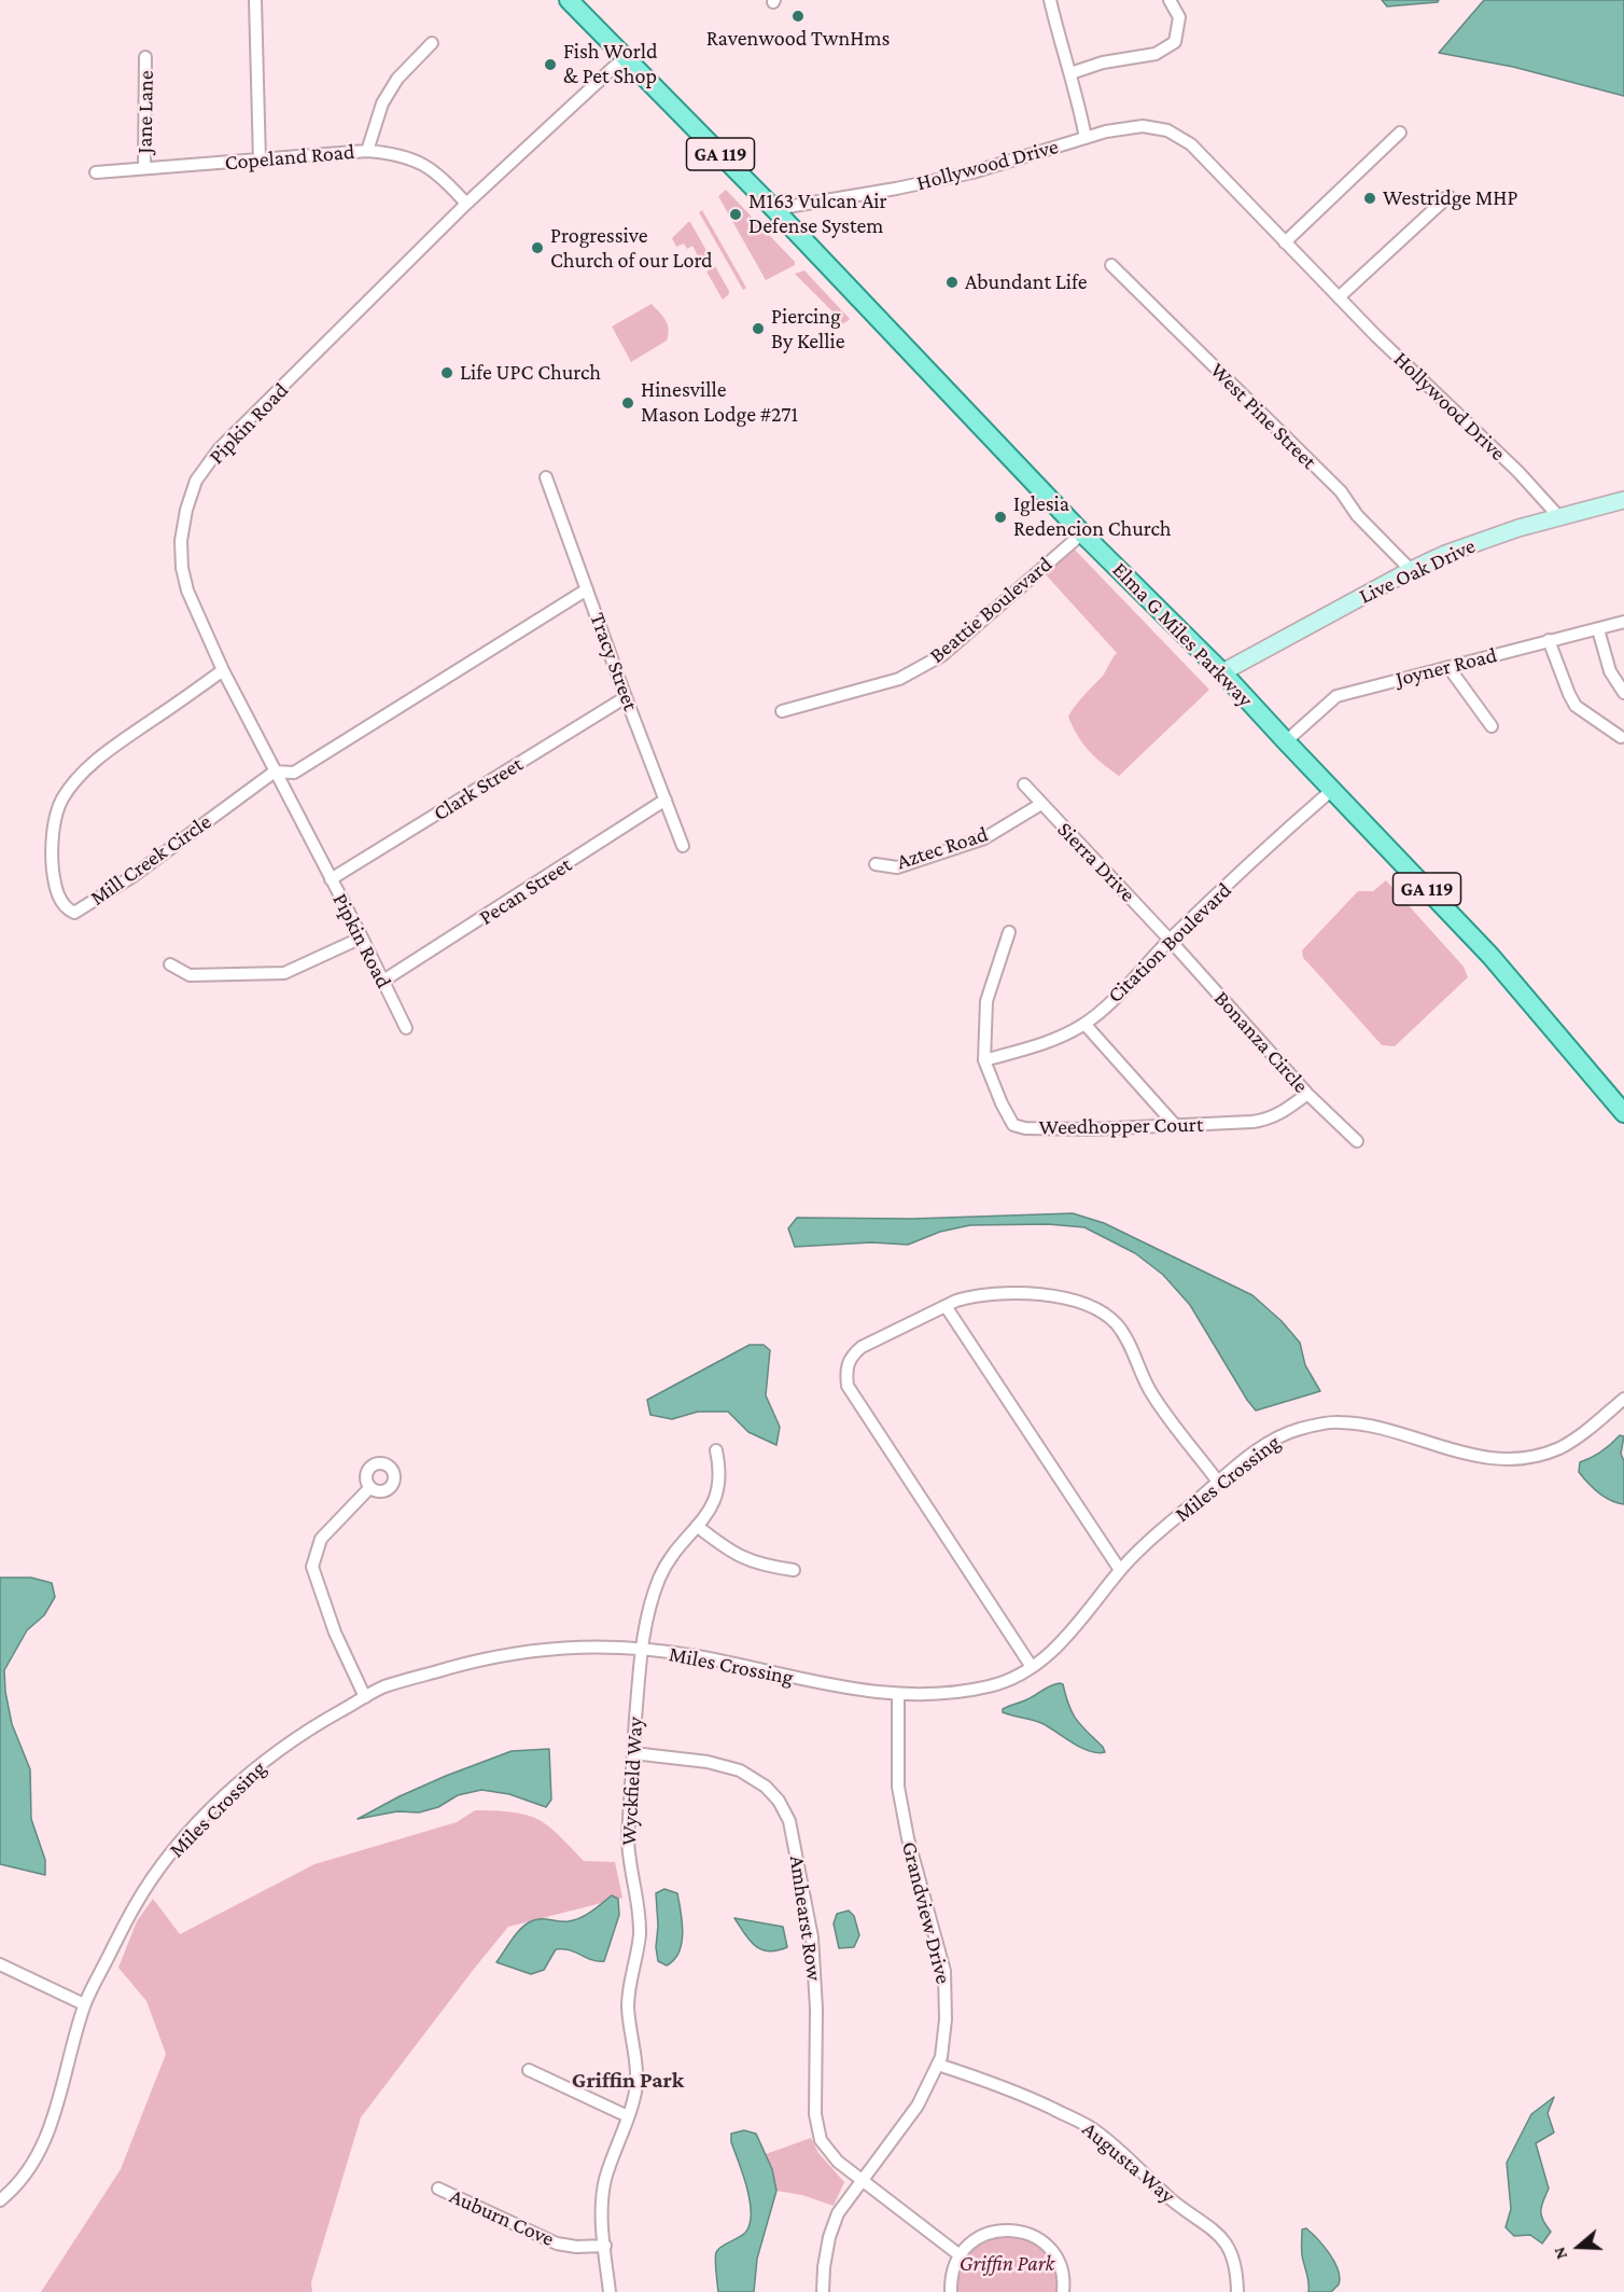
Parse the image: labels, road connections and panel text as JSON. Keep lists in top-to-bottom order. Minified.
{"streets":{"main road":["GA 119","Elma G Miles Parkway"],"street":["Jane Lane","Copeland Road","Hollywood Drive","West Pine Street","Pipkin Road","Live Oak Drive","Beattie Boulevard","Tracy Street","Joyner Road","Clark Street","Aztec Road","Mill Creek Circle","Sierra Drive","Pecan Street","Citation Boulevard","Bonanza Circle","Weedhopper Court","Miles Crossing","Wyckfield Way","Grandview Drive","Amhearst Row","Augusta Way","Auburn Cove"]},"crossings":[["Jane Lane","Copeland Road"],["Copeland Road","Pipkin Road"],["Hollywood Drive","Live Oak Drive"],["Hollywood Drive","Elma G Miles Parkway"],["West Pine Street","Live Oak Drive"],["Pipkin Road","Elma G Miles Parkway"],["Pipkin Road","Clark Street"],["Pipkin Road","Mill Creek Circle"],["Pipkin Road","Pecan Street"],["Live Oak Drive","Elma G Miles Parkway"],["Beattie Boulevard","Elma G Miles Parkway"],["Elma G Miles Parkway","Joyner Road"],["Elma G Miles Parkway","Citation Boulevard"],["Tracy Street","Clark Street"],["Tracy Street","Pecan Street"],["Aztec Road","Sierra Drive"],["Sierra Drive","Citation Boulevard"],["Sierra Drive","Bonanza Circle"],["Citation Boulevard","Bonanza Circle"],["Citation Boulevard","Weedhopper Court"],["Bonanza Circle","Weedhopper Court"],["Miles Crossing","Wyckfield Way"],["Miles Crossing","Grandview Drive"],["Wyckfield Way","Amhearst Row"],["Wyckfield Way","Auburn Cove"],["Grandview Drive","Amhearst Row"],["Grandview Drive","Augusta Way"]],"districts":["Griffin Park"],"parks":["Griffin Park"],"places":["Ravenwood TwnHms","Fish World & Pet Shop","Westridge MHP","M163 Vulcan Air Defense System","Progressive Church of our Lord","Abundant Life","Piercing By Kellie","Life UPC Church","Hinesville Mason Lodge #271","Iglesia Redencion Church"],"north":"left"}
